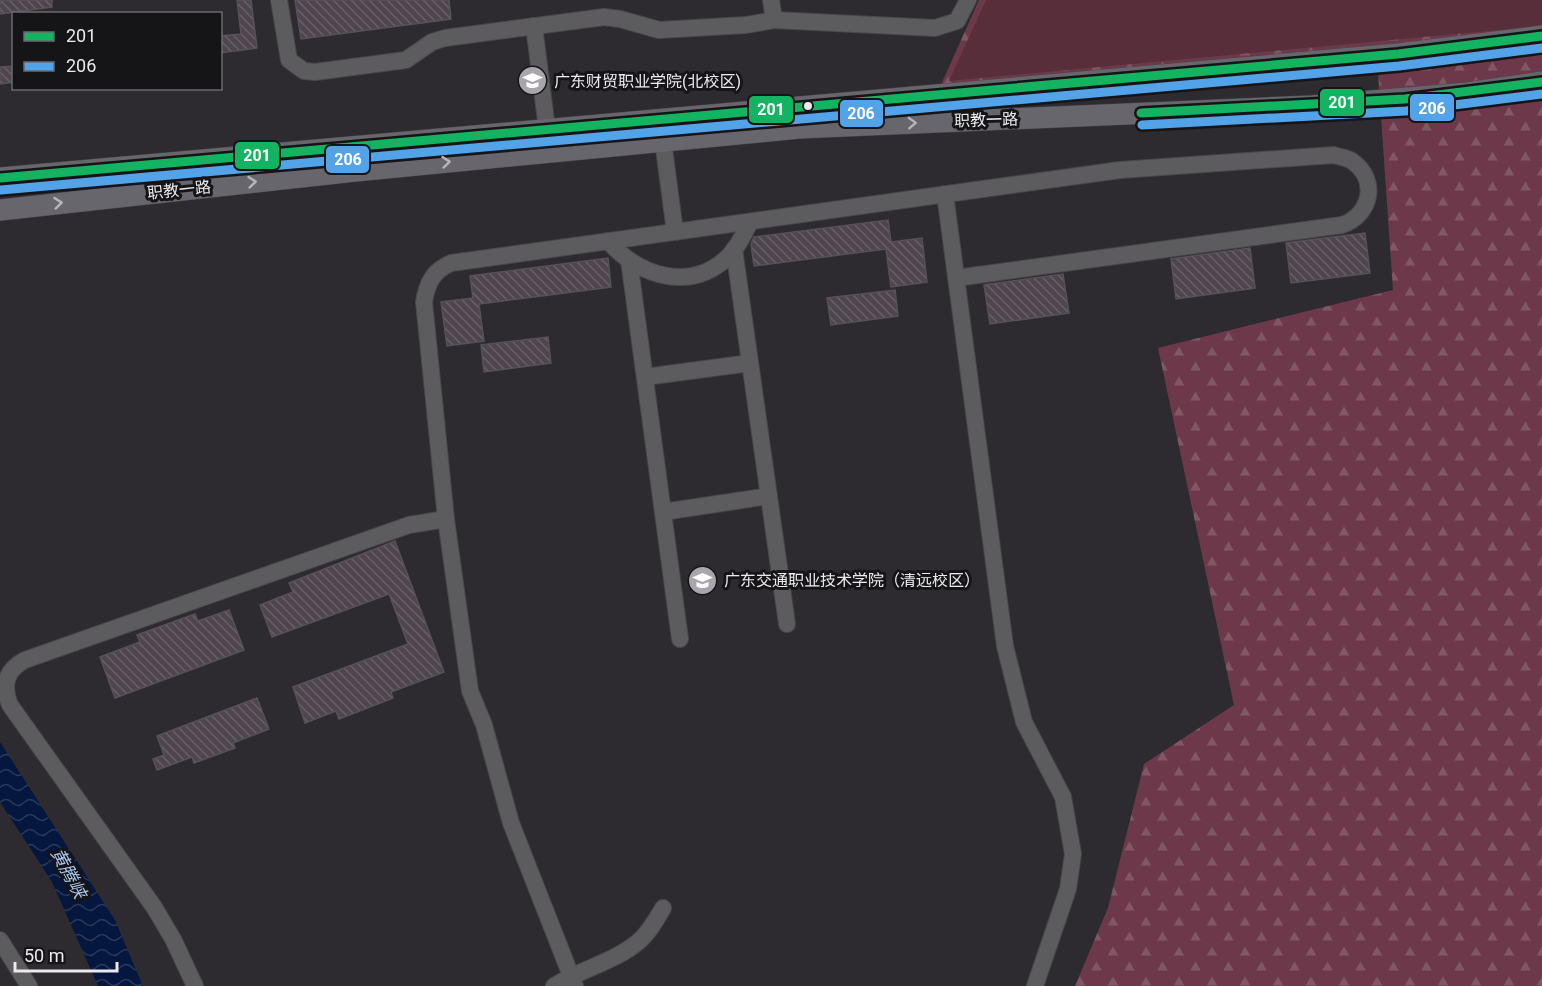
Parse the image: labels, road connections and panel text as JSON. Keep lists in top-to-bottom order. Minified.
{"streets":{"main road":["职教一路"]},"water":["黄腾峡"],"places":{"school or university":["广东财贸职业学院(北校区)","广东交通职业技术学院（清远校区）"]},"lines":["transit line 201","transit line 206"],"legend":["201","206"],"scale_bar":"50 m"}
